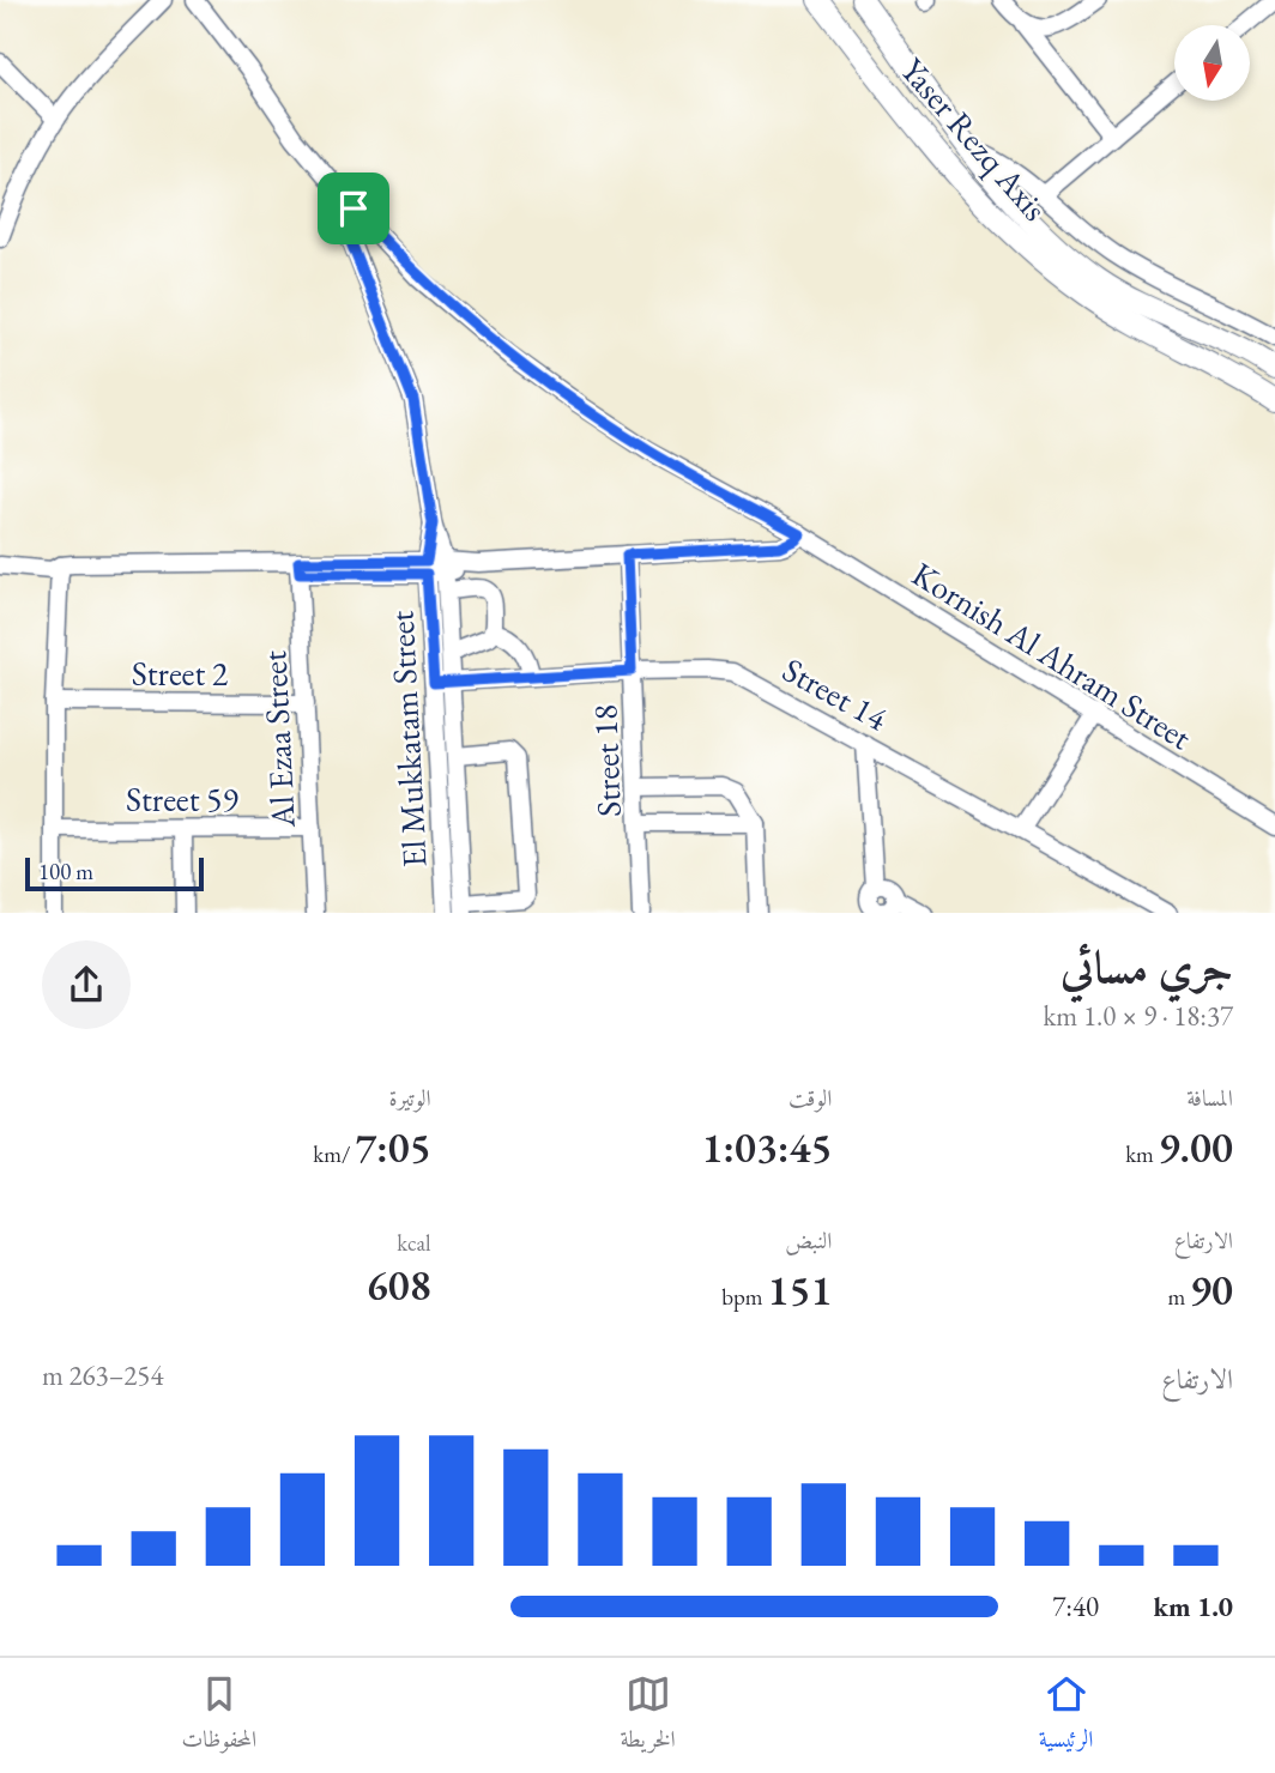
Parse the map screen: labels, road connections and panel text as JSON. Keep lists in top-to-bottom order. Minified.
{"streets":{"main road":["Yaser Rezq Axis"],"street":["Kornish Al Ahram Street","Street 2","Street 14","Al Ezaa Street","El Mukkatam Street","Street 18","Street 59"]},"crossings":[["Street 2","Al Ezaa Street"],["Street 14","El Mukkatam Street"],["Street 14","Street 18"],["Al Ezaa Street","Street 59"]],"scale_bar":"100 m","north":"bottom","page":{"scale":"100 m","heading":["جري مسائي","18:37 · 9 × 1.0 km"],"stats":[["المسافة","9.00 km"],["الوقت","1:03:45"],["الوتيرة","7:05 /km"],["الارتفاع","90 m"],["النبض","151 bpm"],["kcal","608"]],"chart":["الارتفاع","254–263 m"],"list":[{"name":"1.0 km","note":"7:40"}],"tabs":["الرئيسية","الخريطة","المحفوظات"]}}
